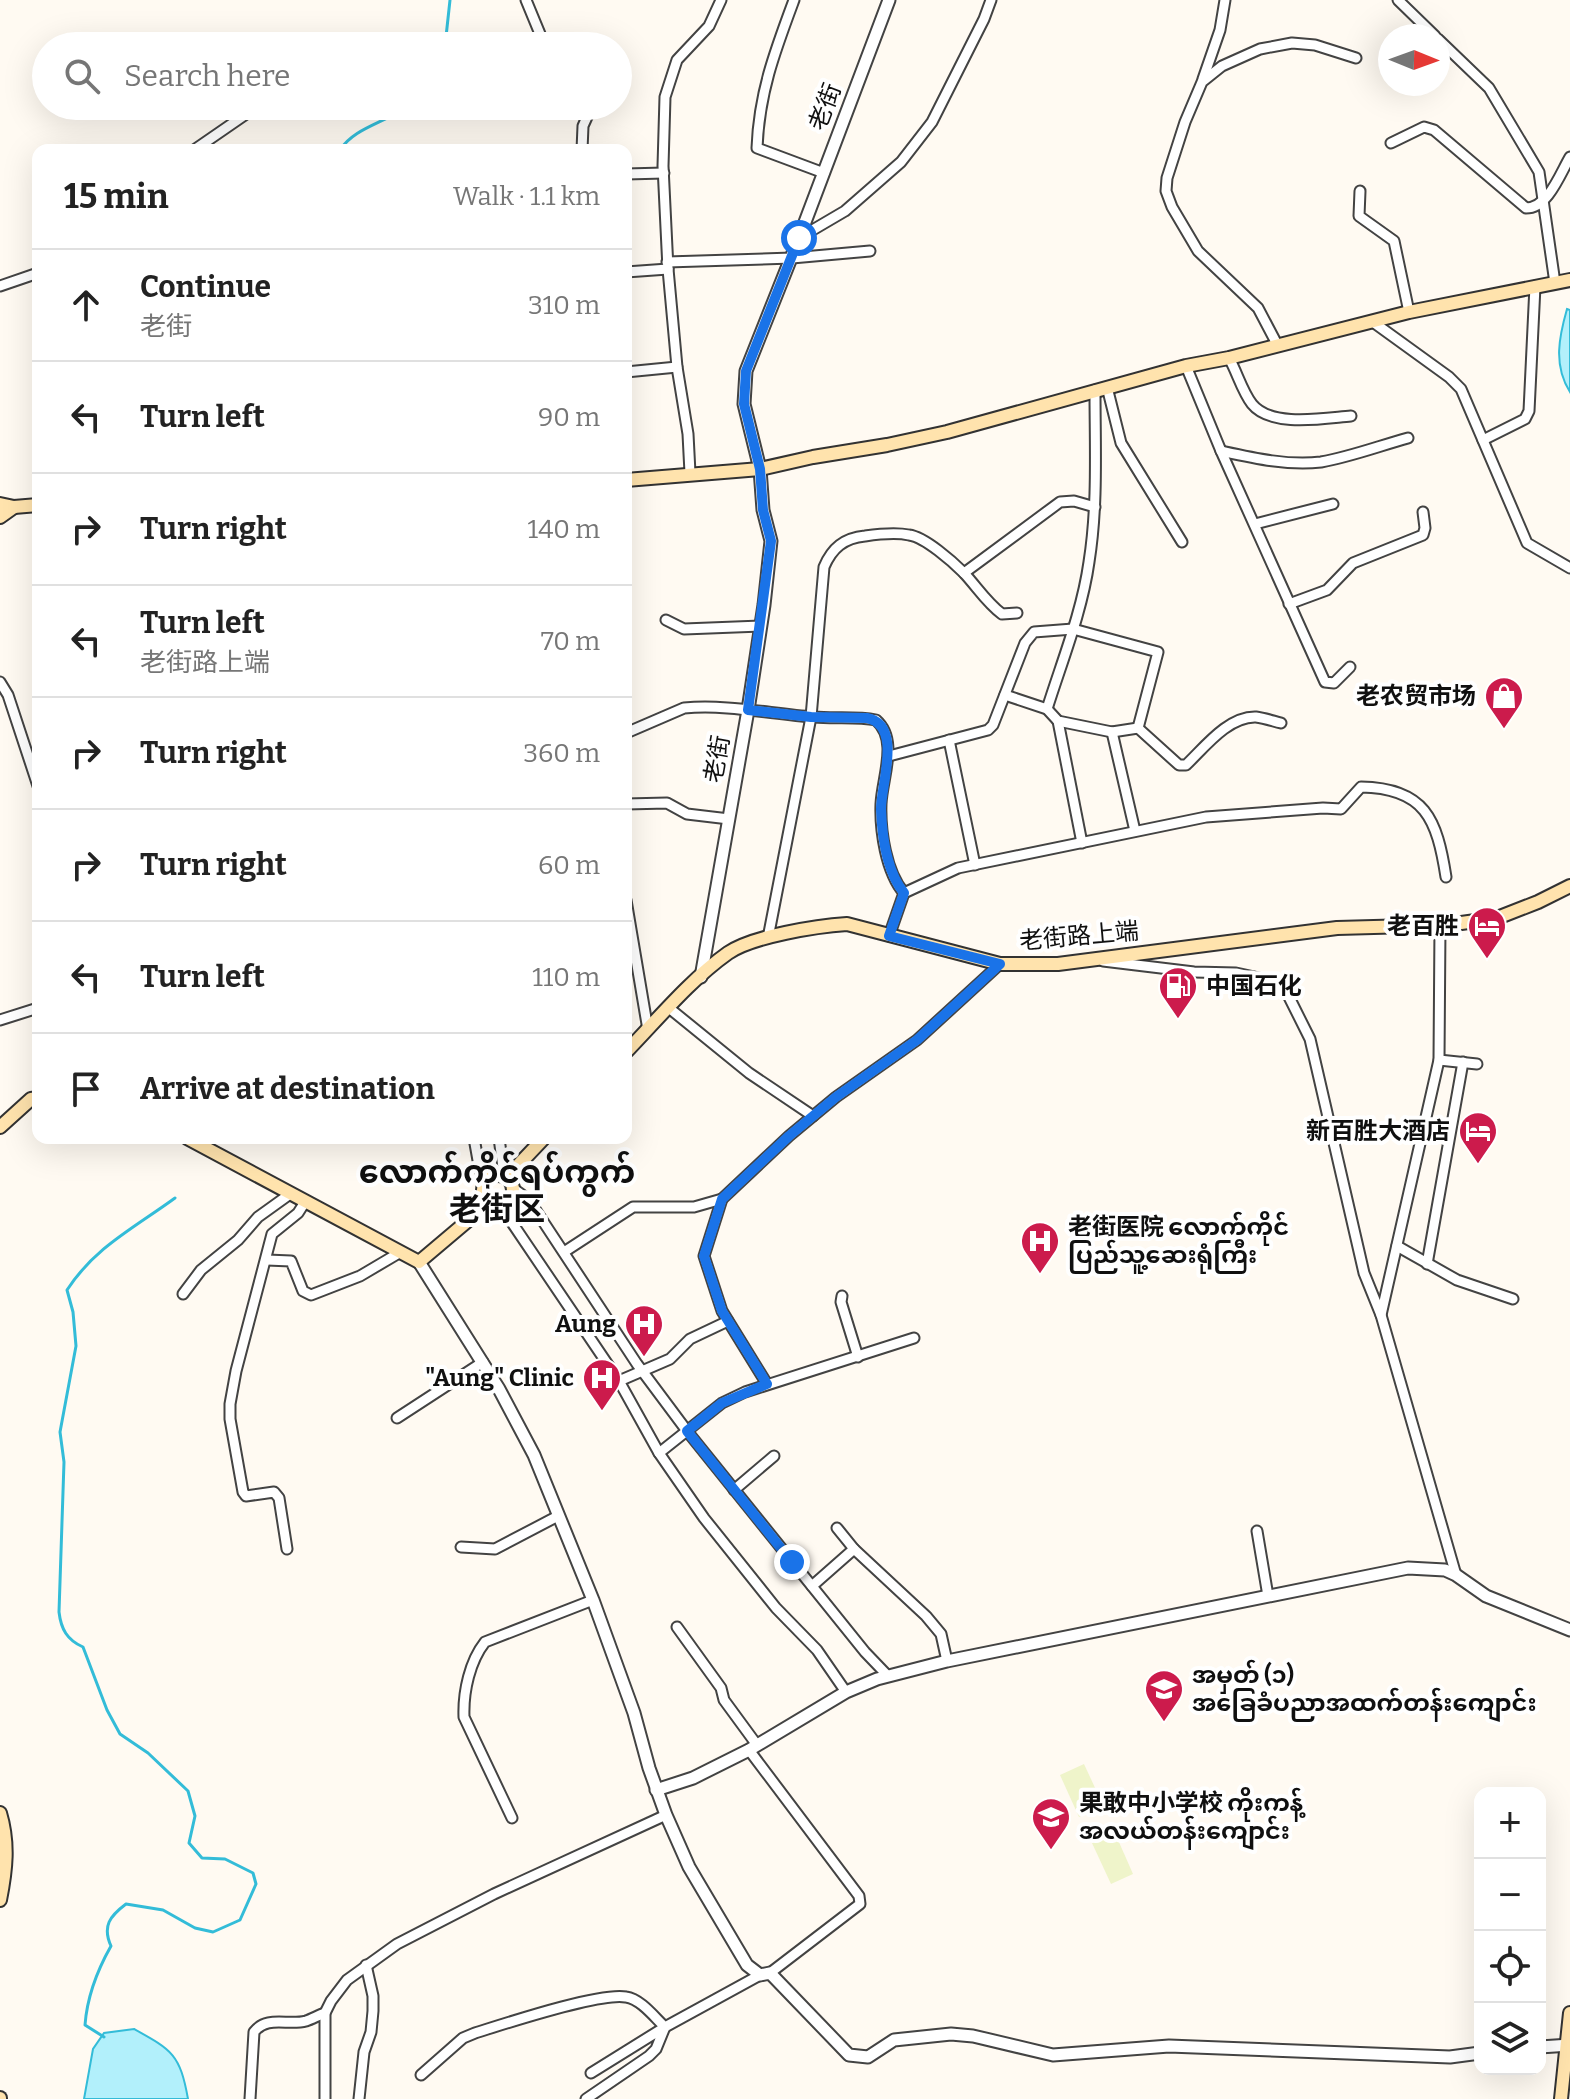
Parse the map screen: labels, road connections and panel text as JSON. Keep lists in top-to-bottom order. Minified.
{"streets":{"main road":["老街路上端"],"street":["老街"]},"crossings":[["老街","老街路上端"]],"districts":["လောက်ကိုင်ရပ်ကွက် 老街区"],"places":{"shop":["老农贸市场"],"hotel":["老百胜","新百胜大酒店"],"fuel station":["中国石化"],"hospital":["老街医院 လောက်ကိုင် ပြည်သူ့ဆေးရုံကြီး","Aung","\"Aung\" Clinic"],"school or university":["အမှတ် (၁) အခြေခံပညာအထက်တန်းကျောင်း","果敢中小学校 ကိုးကန့် အလယ်တန်းကျောင်း"]},"north":"right","page":{"search":"Search here","heading":["15 min","Walk · 1.1 km"],"list":[["Continue","老街","310 m"],["Turn left","90 m"],["Turn right","140 m"],["Turn left","老街路上端","70 m"],["Turn right","360 m"],["Turn right","60 m"],["Turn left","110 m"],"Arrive at destination"],"map_buttons":["+","−"]}}
